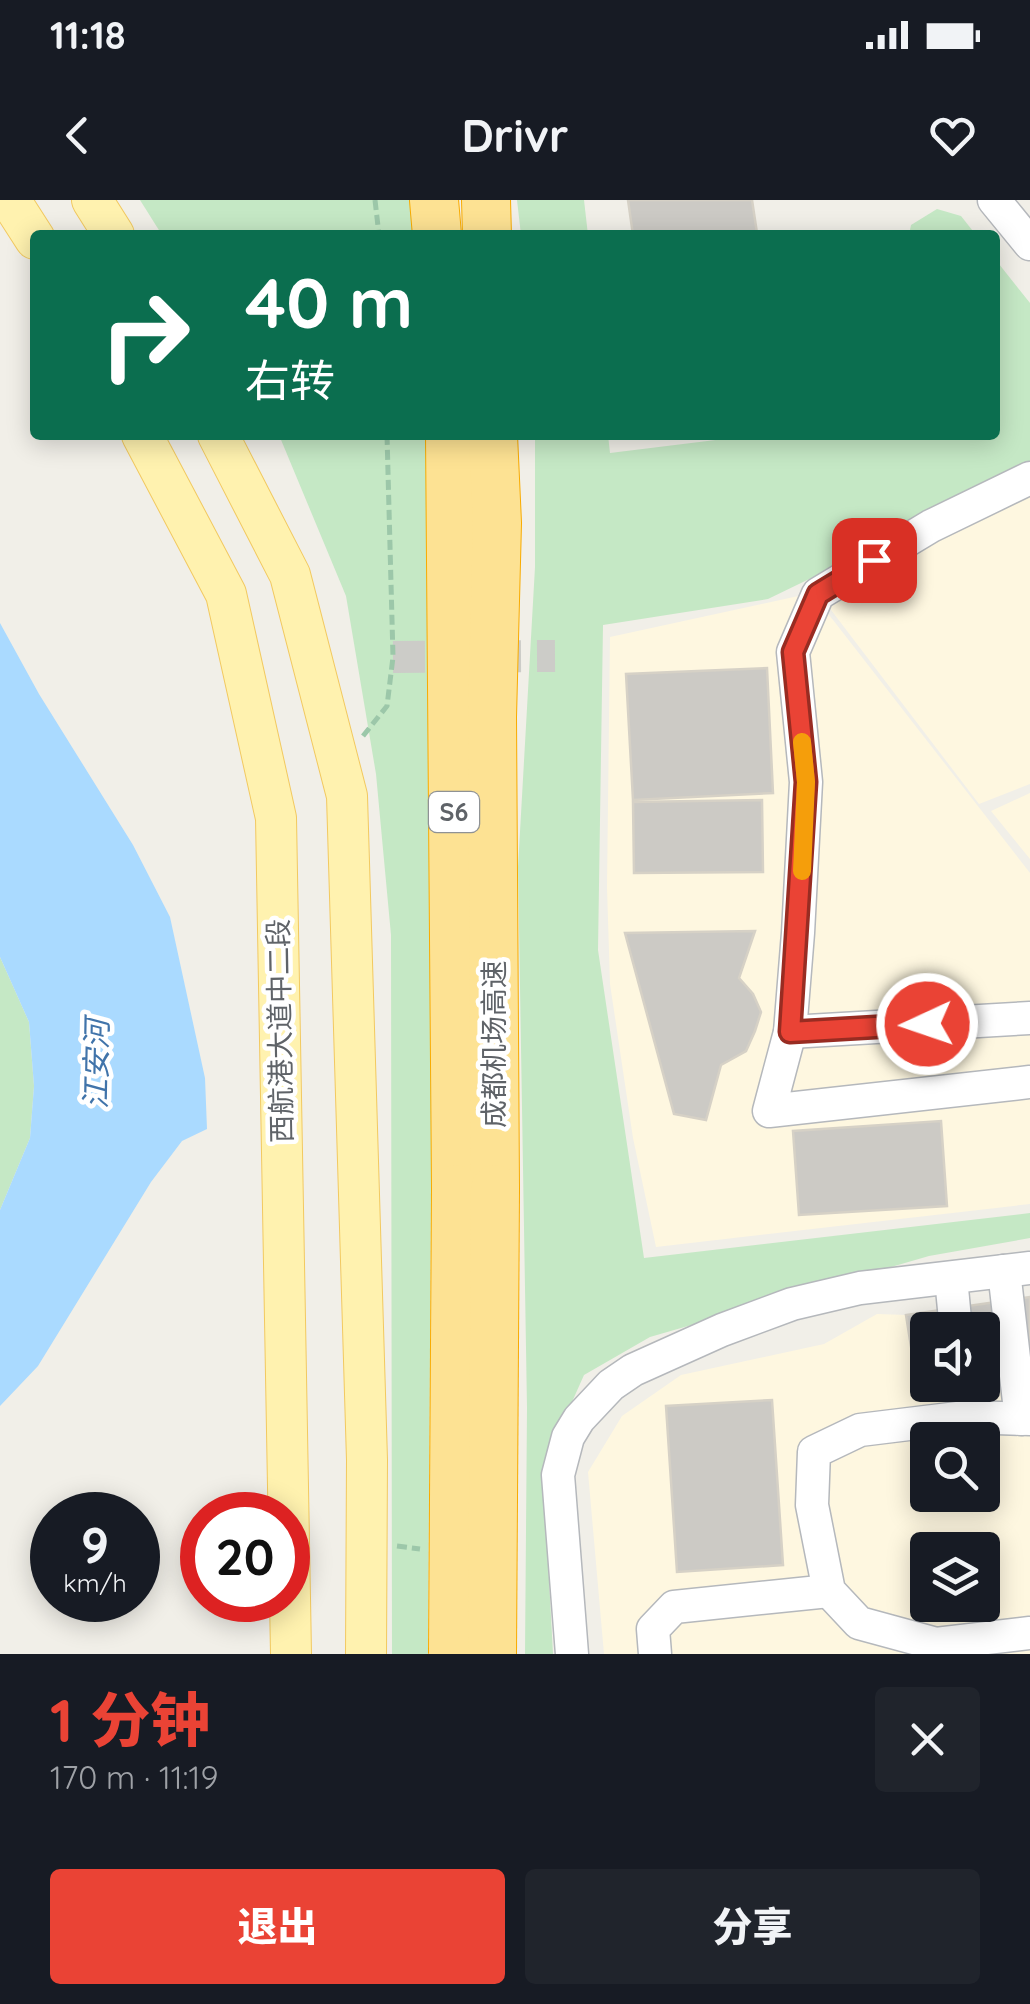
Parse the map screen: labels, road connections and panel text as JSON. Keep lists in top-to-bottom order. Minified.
{"streets":{"highway":["S6","成都机场高速"],"main road":["西航港大道中二段"]},"water":["江安河"],"page":{"status":"11:18","header":"Drivr","turn":["40 m","右转"],"speed":"9 km/h","limit":"20","heading":["1 分钟","170 m · 11:19"],"buttons":["退出","分享"]}}
